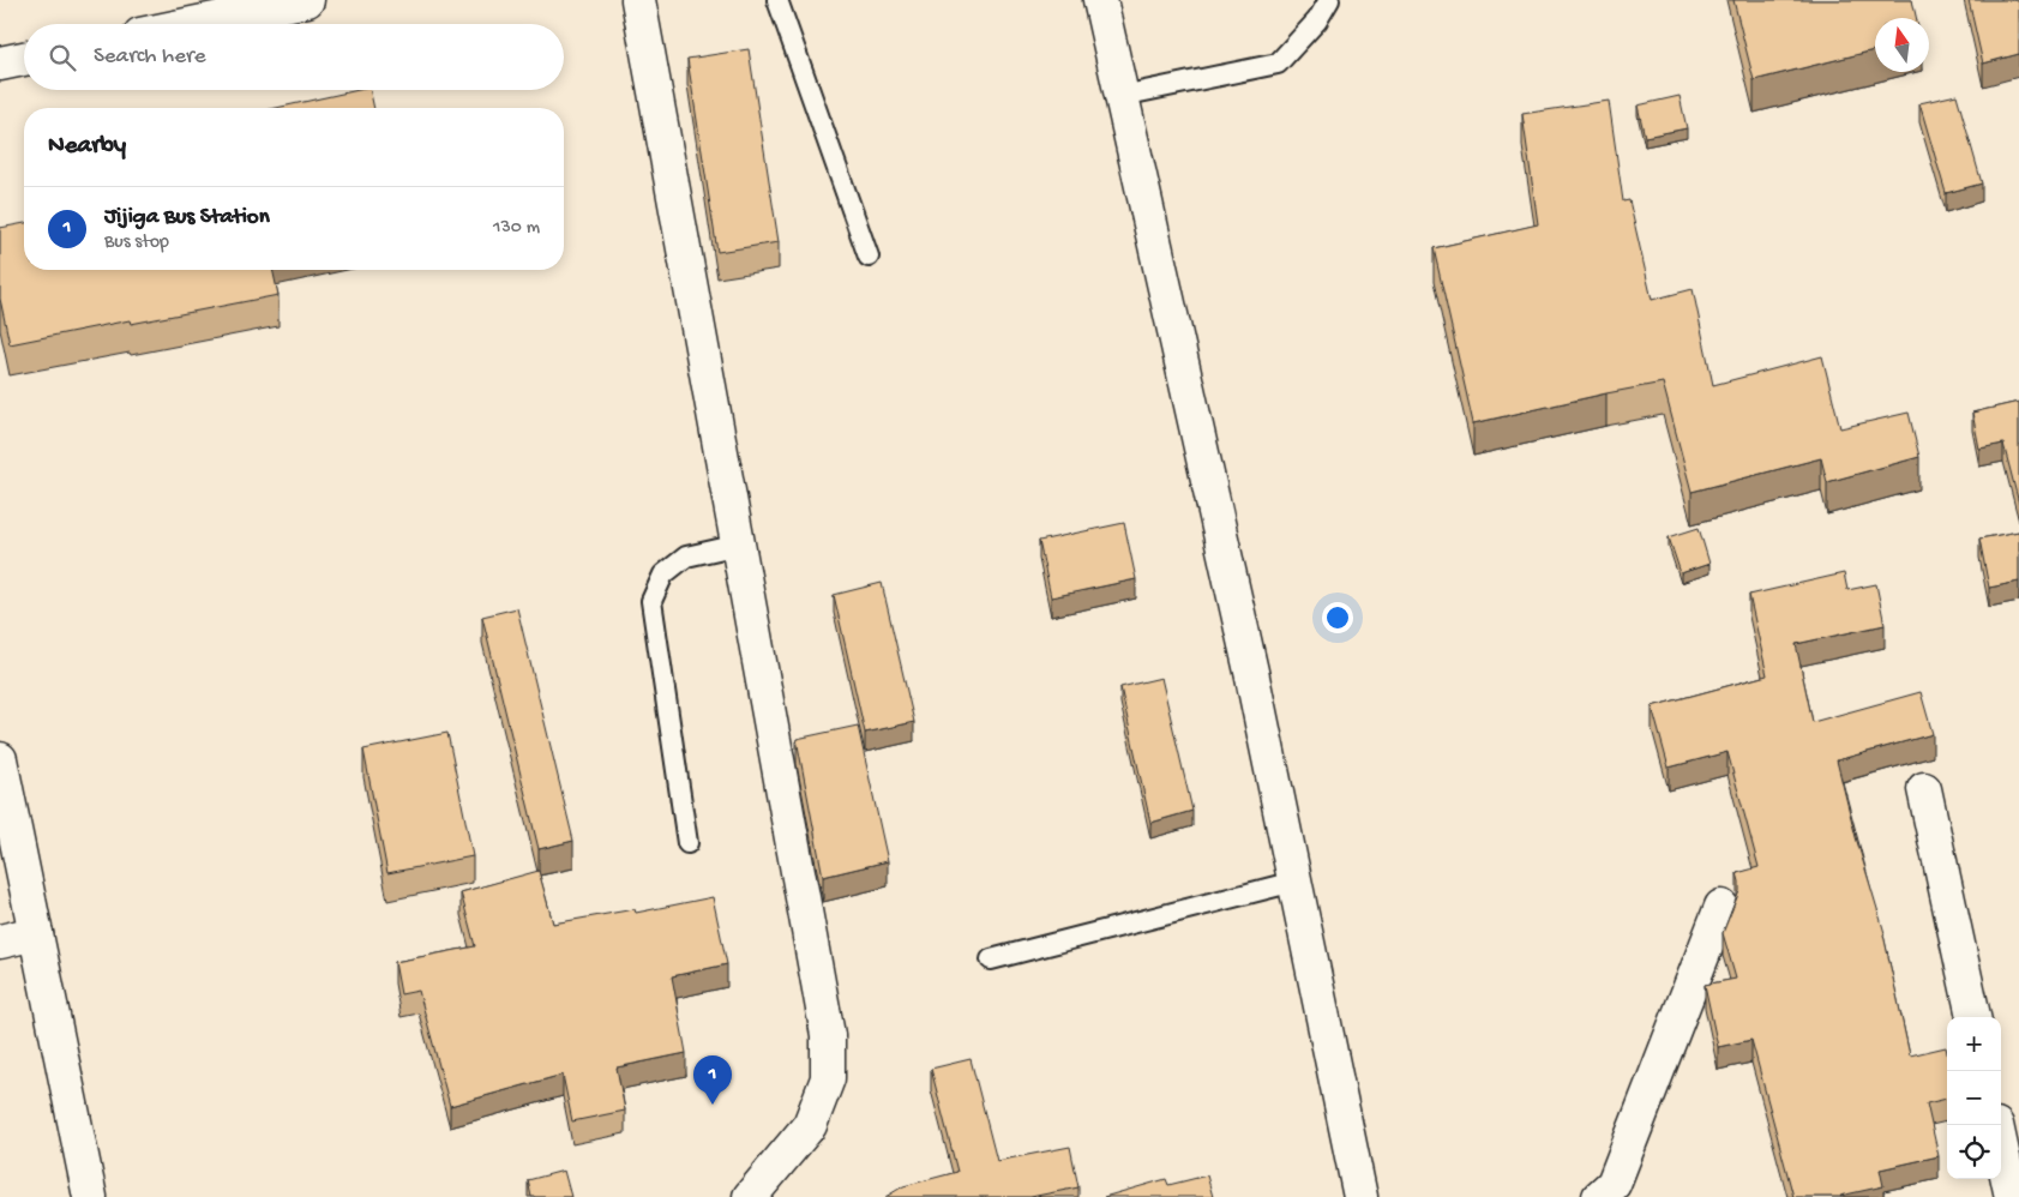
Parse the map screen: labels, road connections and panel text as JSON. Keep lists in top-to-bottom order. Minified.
{"north":"top","page":{"search":"Search here","heading":"Nearby","list":[{"mark":"1","name":"Jijiga Bus Station","note":"Bus stop","value":"130 m"}],"map_buttons":["+","−"],"pins":"1"}}
